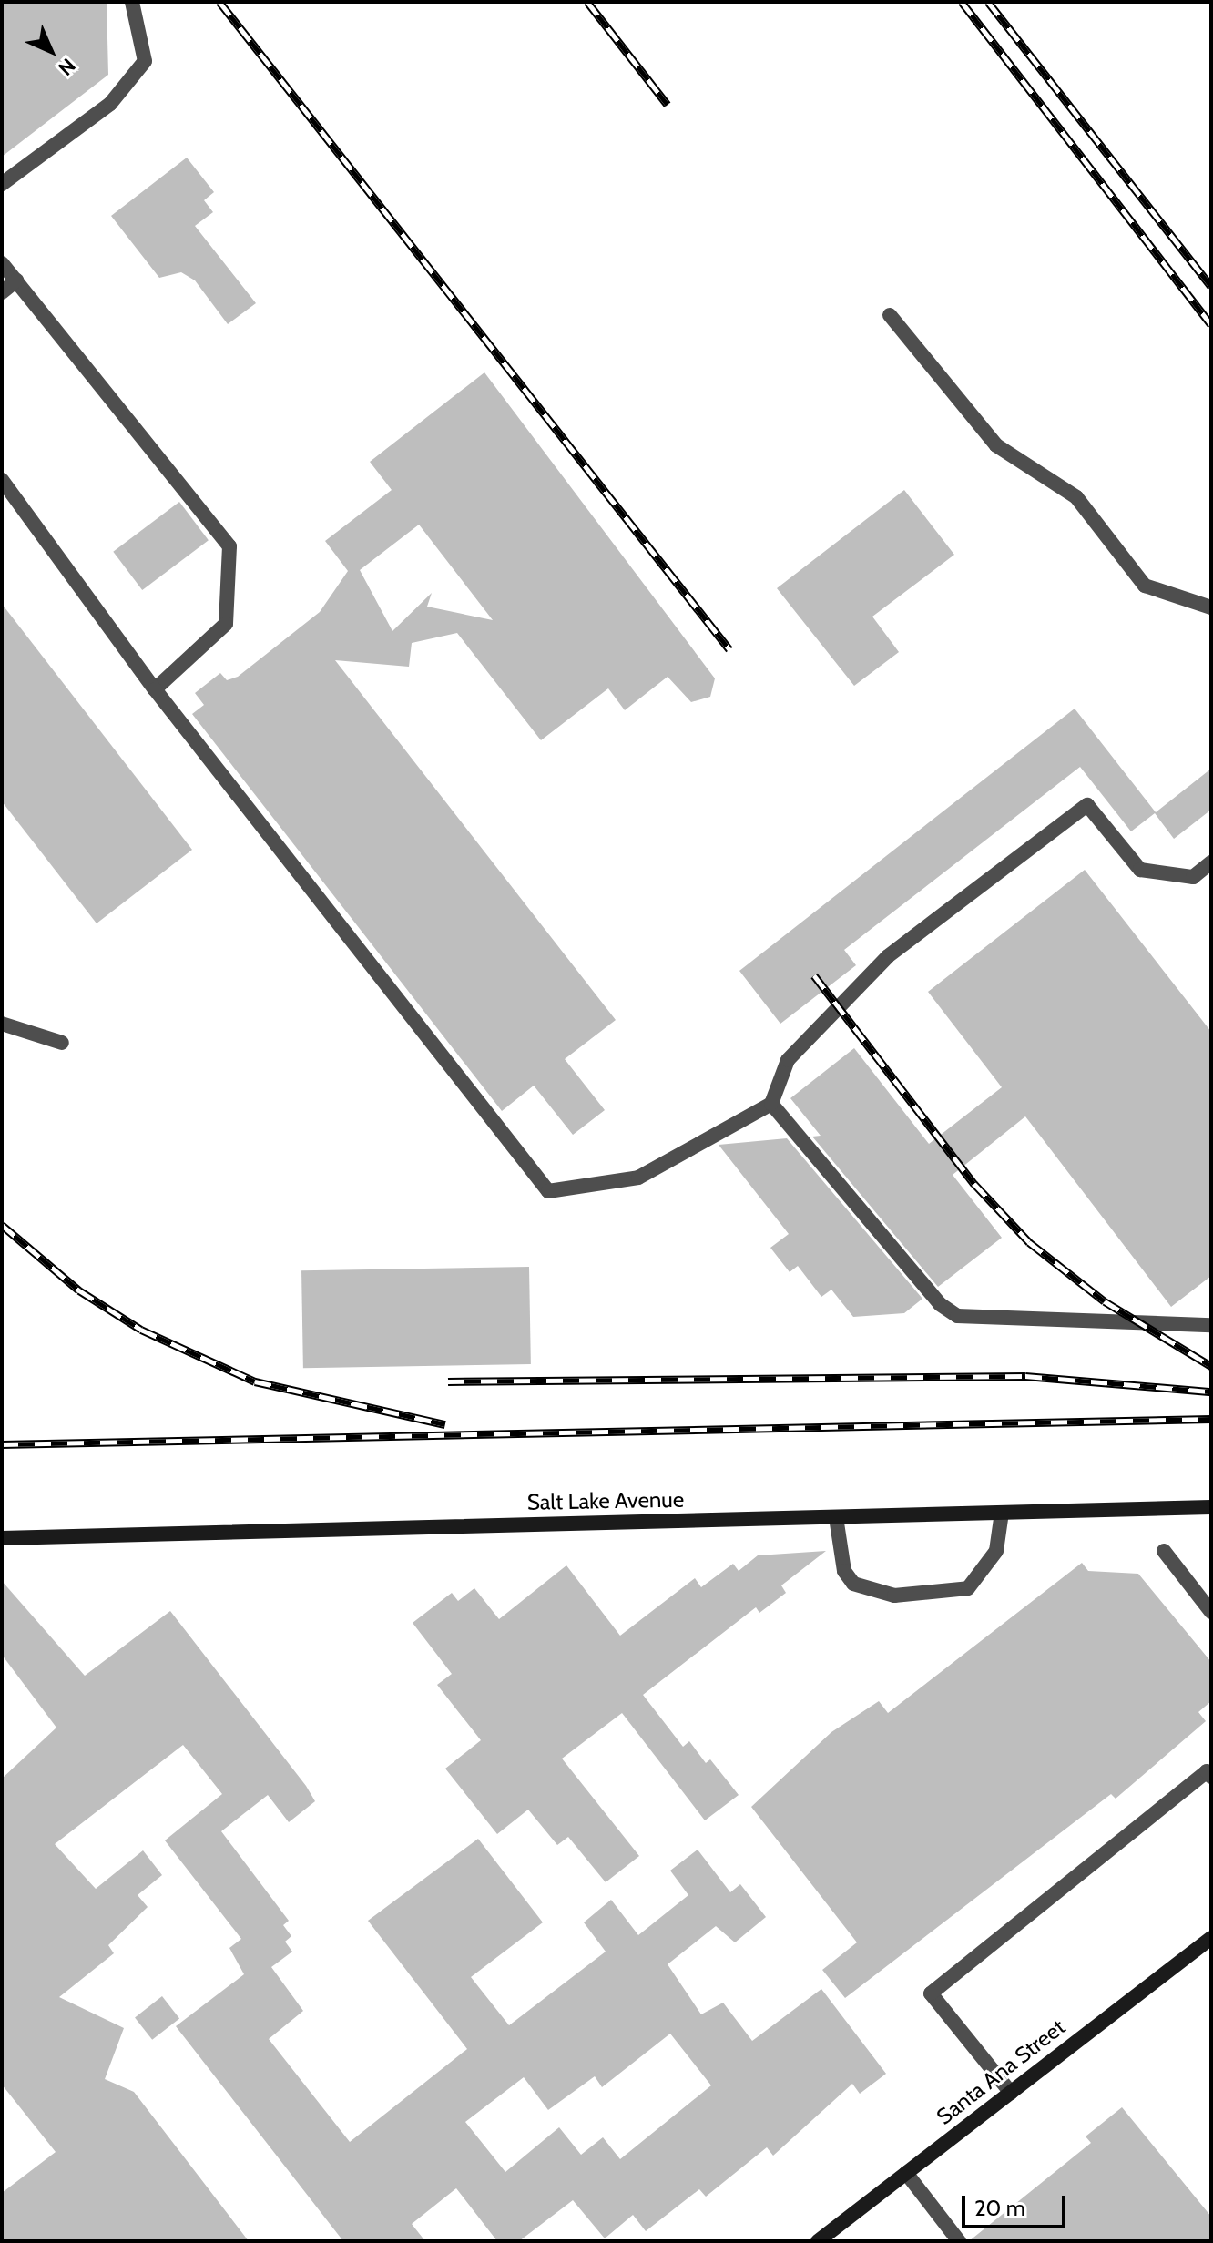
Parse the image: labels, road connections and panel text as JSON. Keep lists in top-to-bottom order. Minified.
{"streets":{"street":["Salt Lake Avenue","Santa Ana Street"]},"scale_bar":"20 m","north":"bottom right"}
